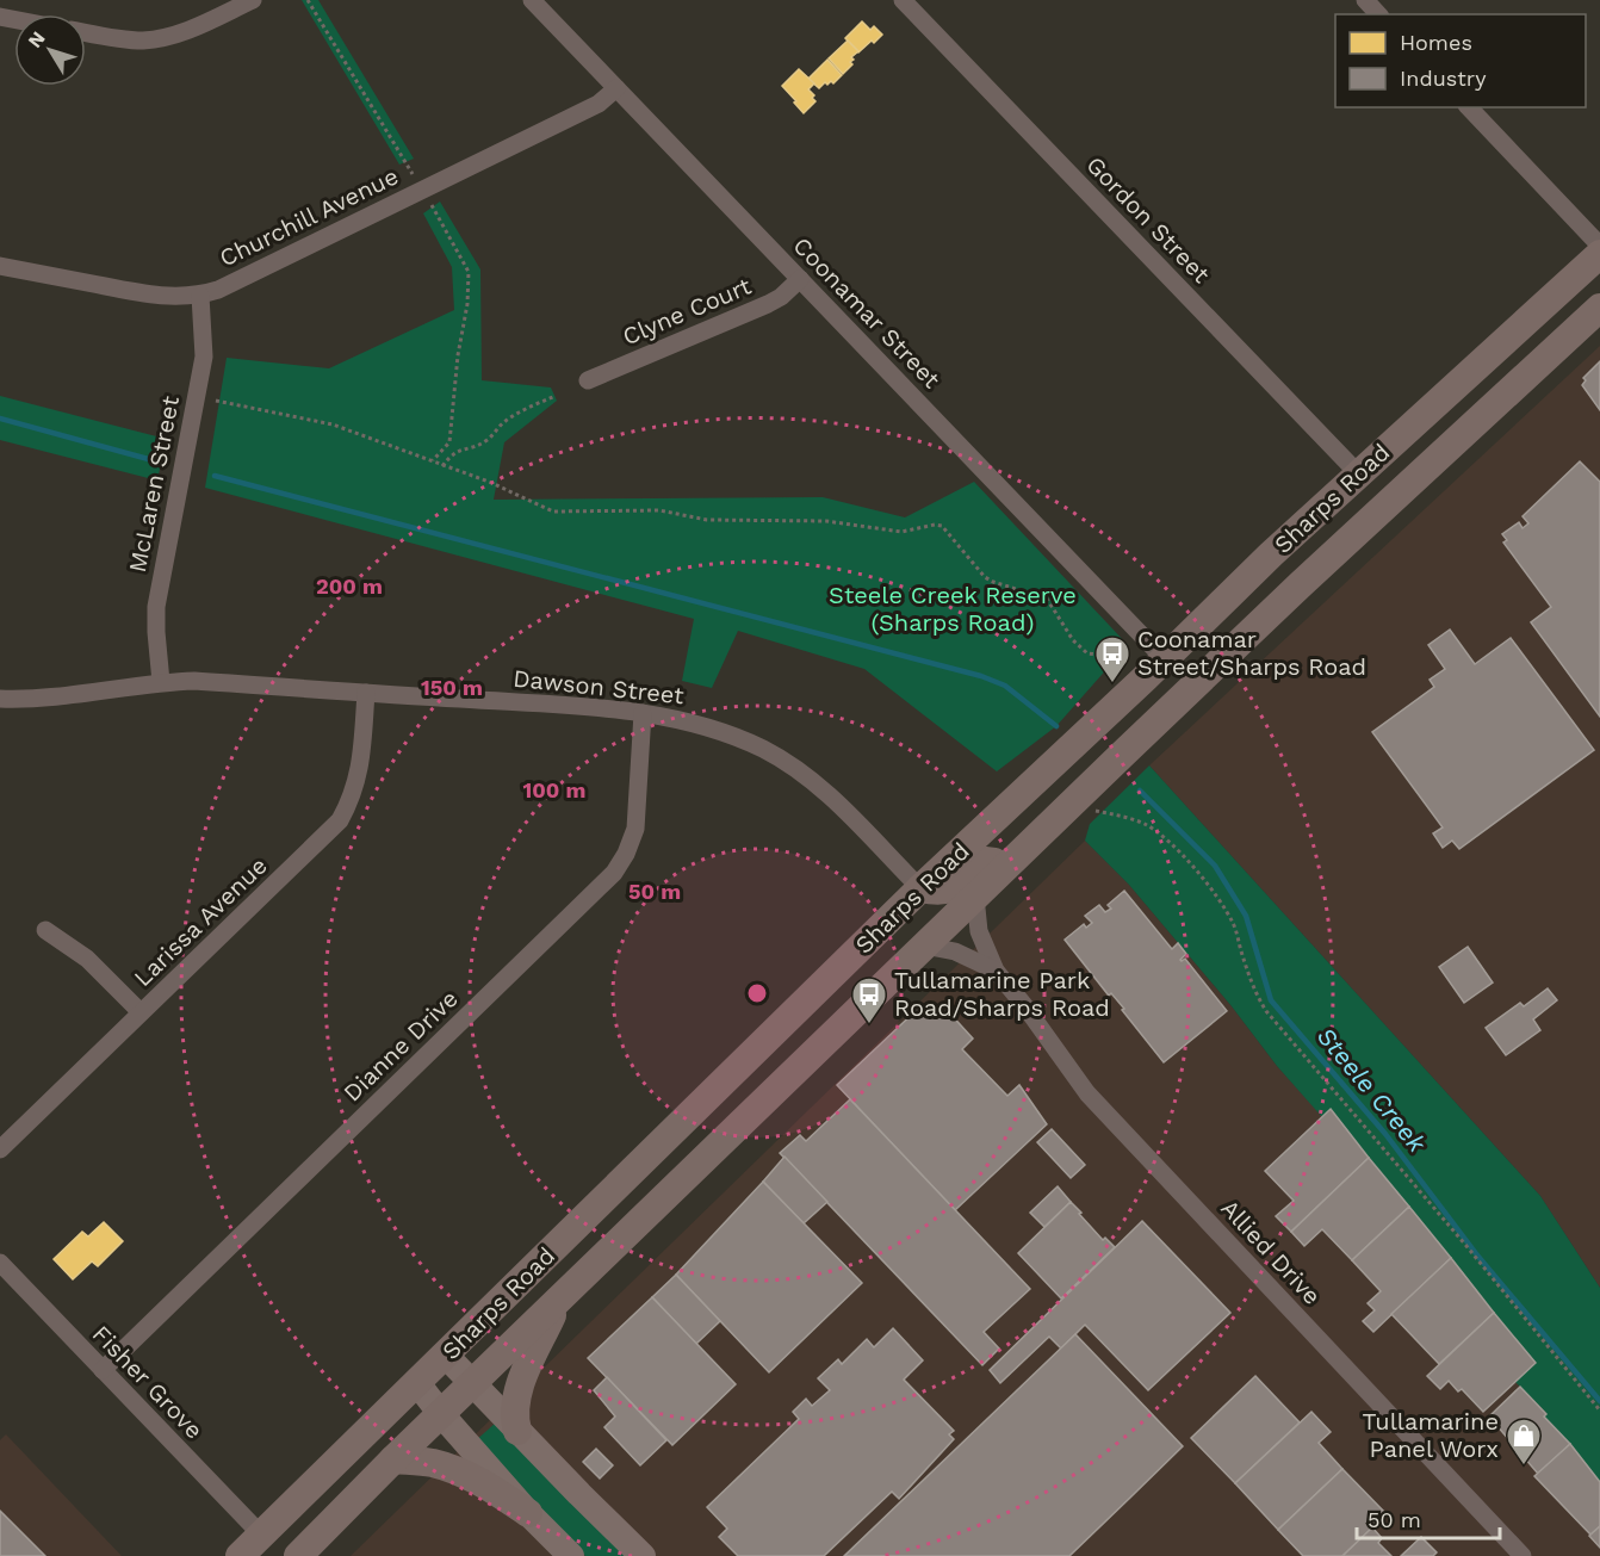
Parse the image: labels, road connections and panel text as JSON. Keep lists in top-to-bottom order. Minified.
{"streets":{"main road":["Sharps Road"],"street":["Churchill Avenue","Gordon Street","Clyne Court","Coonamar Street","McLaren Street","Dawson Street","Larissa Avenue","Dianne Drive","Allied Drive","Fisher Grove"]},"crossings":[["Churchill Avenue","Coonamar Street"],["Churchill Avenue","McLaren Street"],["Gordon Street","Sharps Road"],["Clyne Court","Coonamar Street"],["Coonamar Street","Sharps Road"],["McLaren Street","Dawson Street"],["Sharps Road","Dawson Street"],["Sharps Road","Allied Drive"],["Sharps Road","Fisher Grove"],["Dawson Street","Larissa Avenue"],["Dawson Street","Dianne Drive"],["Dianne Drive","Fisher Grove"]],"water":["Steele Creek"],"parks":["Steele Creek Reserve (Sharps Road)"],"places":{"bus stop":["Coonamar Street/Sharps Road","Tullamarine Park Road/Sharps Road"],"shop":["Tullamarine Panel Worx"]},"legend":["Homes","Industry"],"scale_bar":"50 m","north":"top left","rings":["200 m","150 m","100 m","50 m"]}
